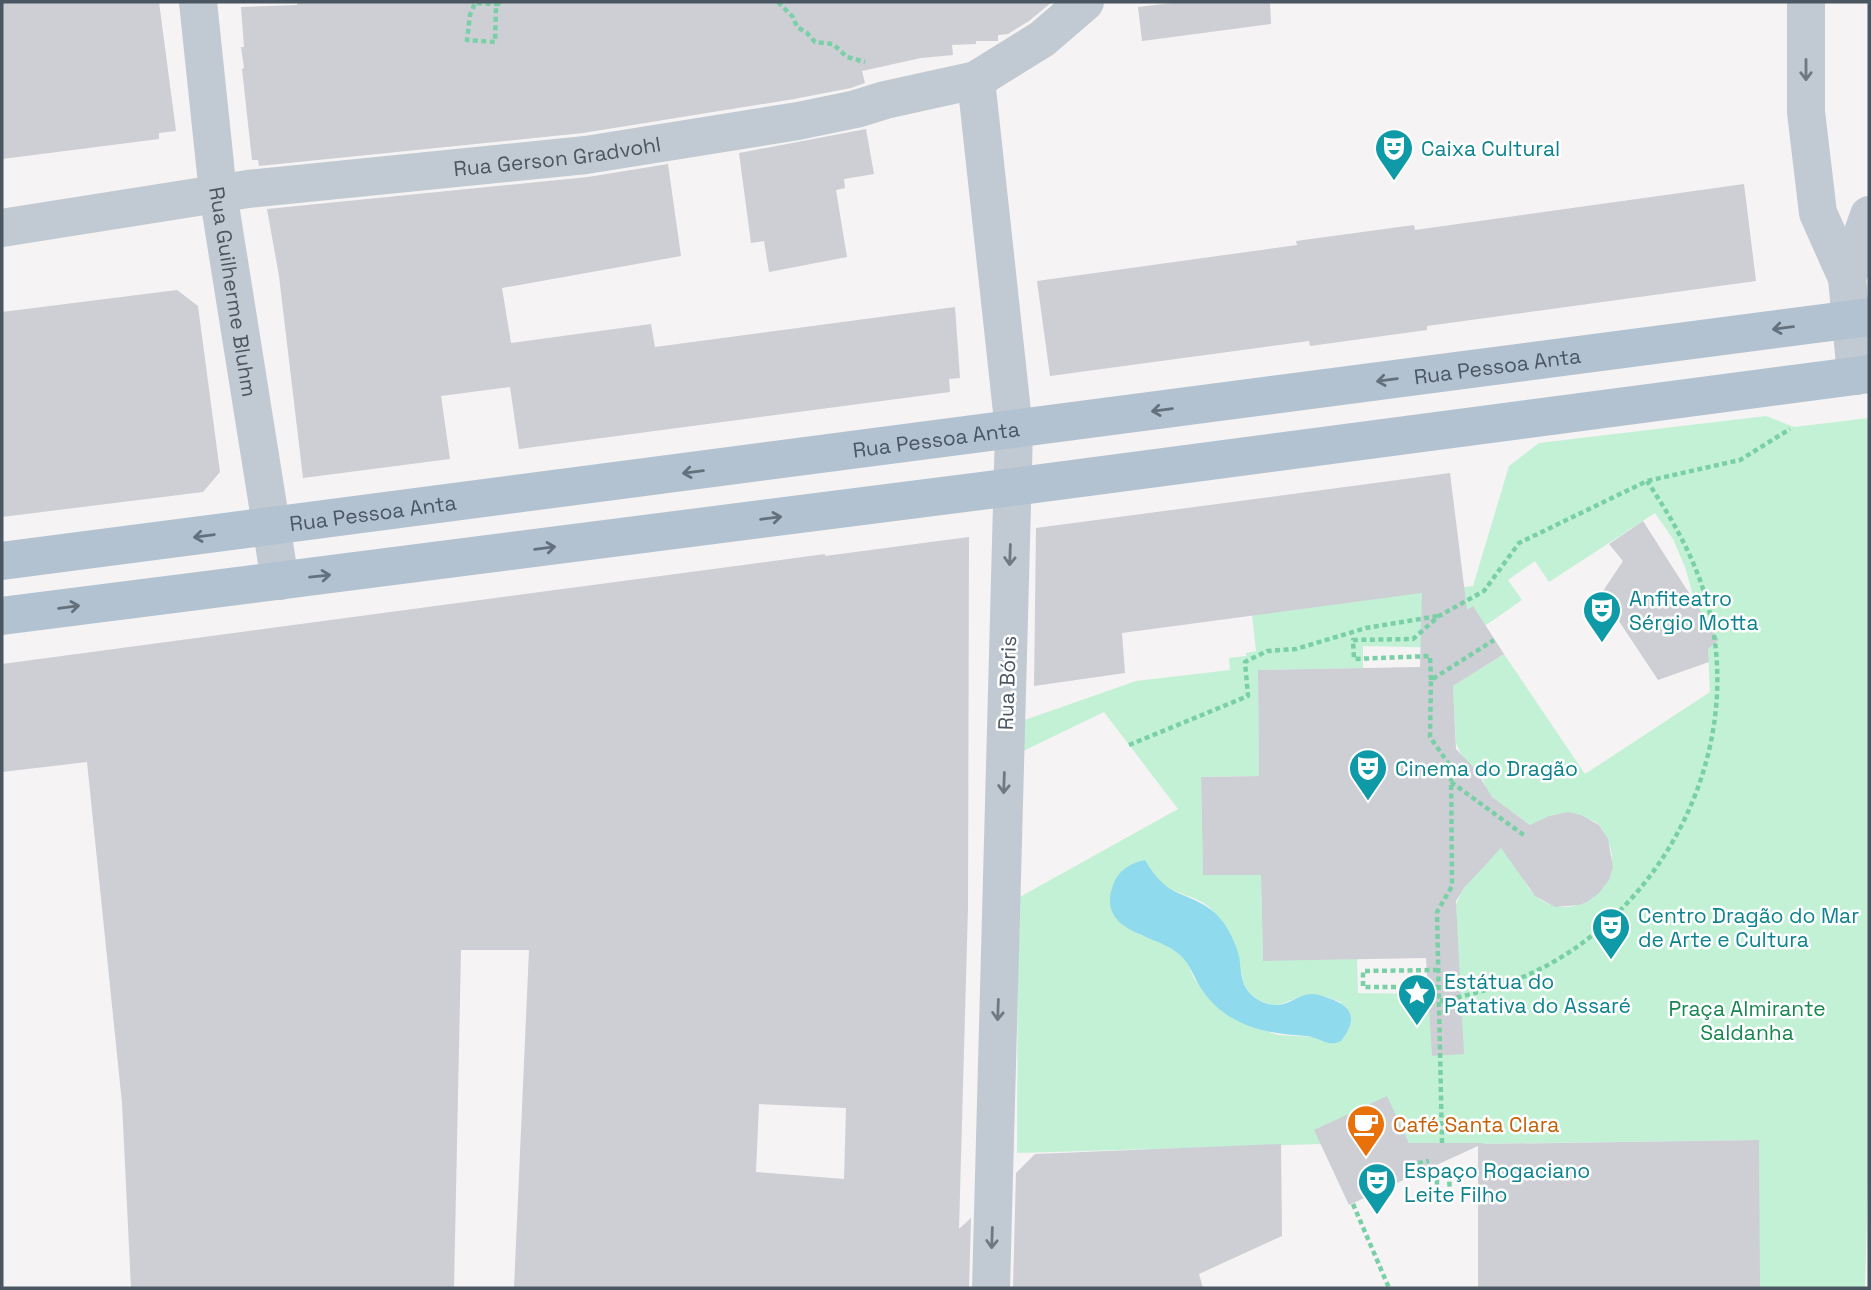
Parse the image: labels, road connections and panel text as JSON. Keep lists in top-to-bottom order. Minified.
{"streets":{"main road":["Rua Pessoa Anta"],"street":["Rua Gerson Gradvohl","Rua Guilherme Bluhm","Rua Bóris"]},"crossings":[["Rua Gerson Gradvohl","Rua Guilherme Bluhm"],["Rua Gerson Gradvohl","Rua Bóris"],["Rua Guilherme Bluhm","Rua Pessoa Anta"],["Rua Pessoa Anta","Rua Bóris"]],"one_way":["Rua Bóris"],"parks":["Praça Almirante Saldanha"],"places":{"theatre":["Caixa Cultural","Anfiteatro Sérgio Motta","Cinema do Dragão","Centro Dragão do Mar de Arte e Cultura","Espaço Rogaciano Leite Filho"],"place":["Estátua do Patativa do Assaré"],"cafe":["Café Santa Clara"]}}
